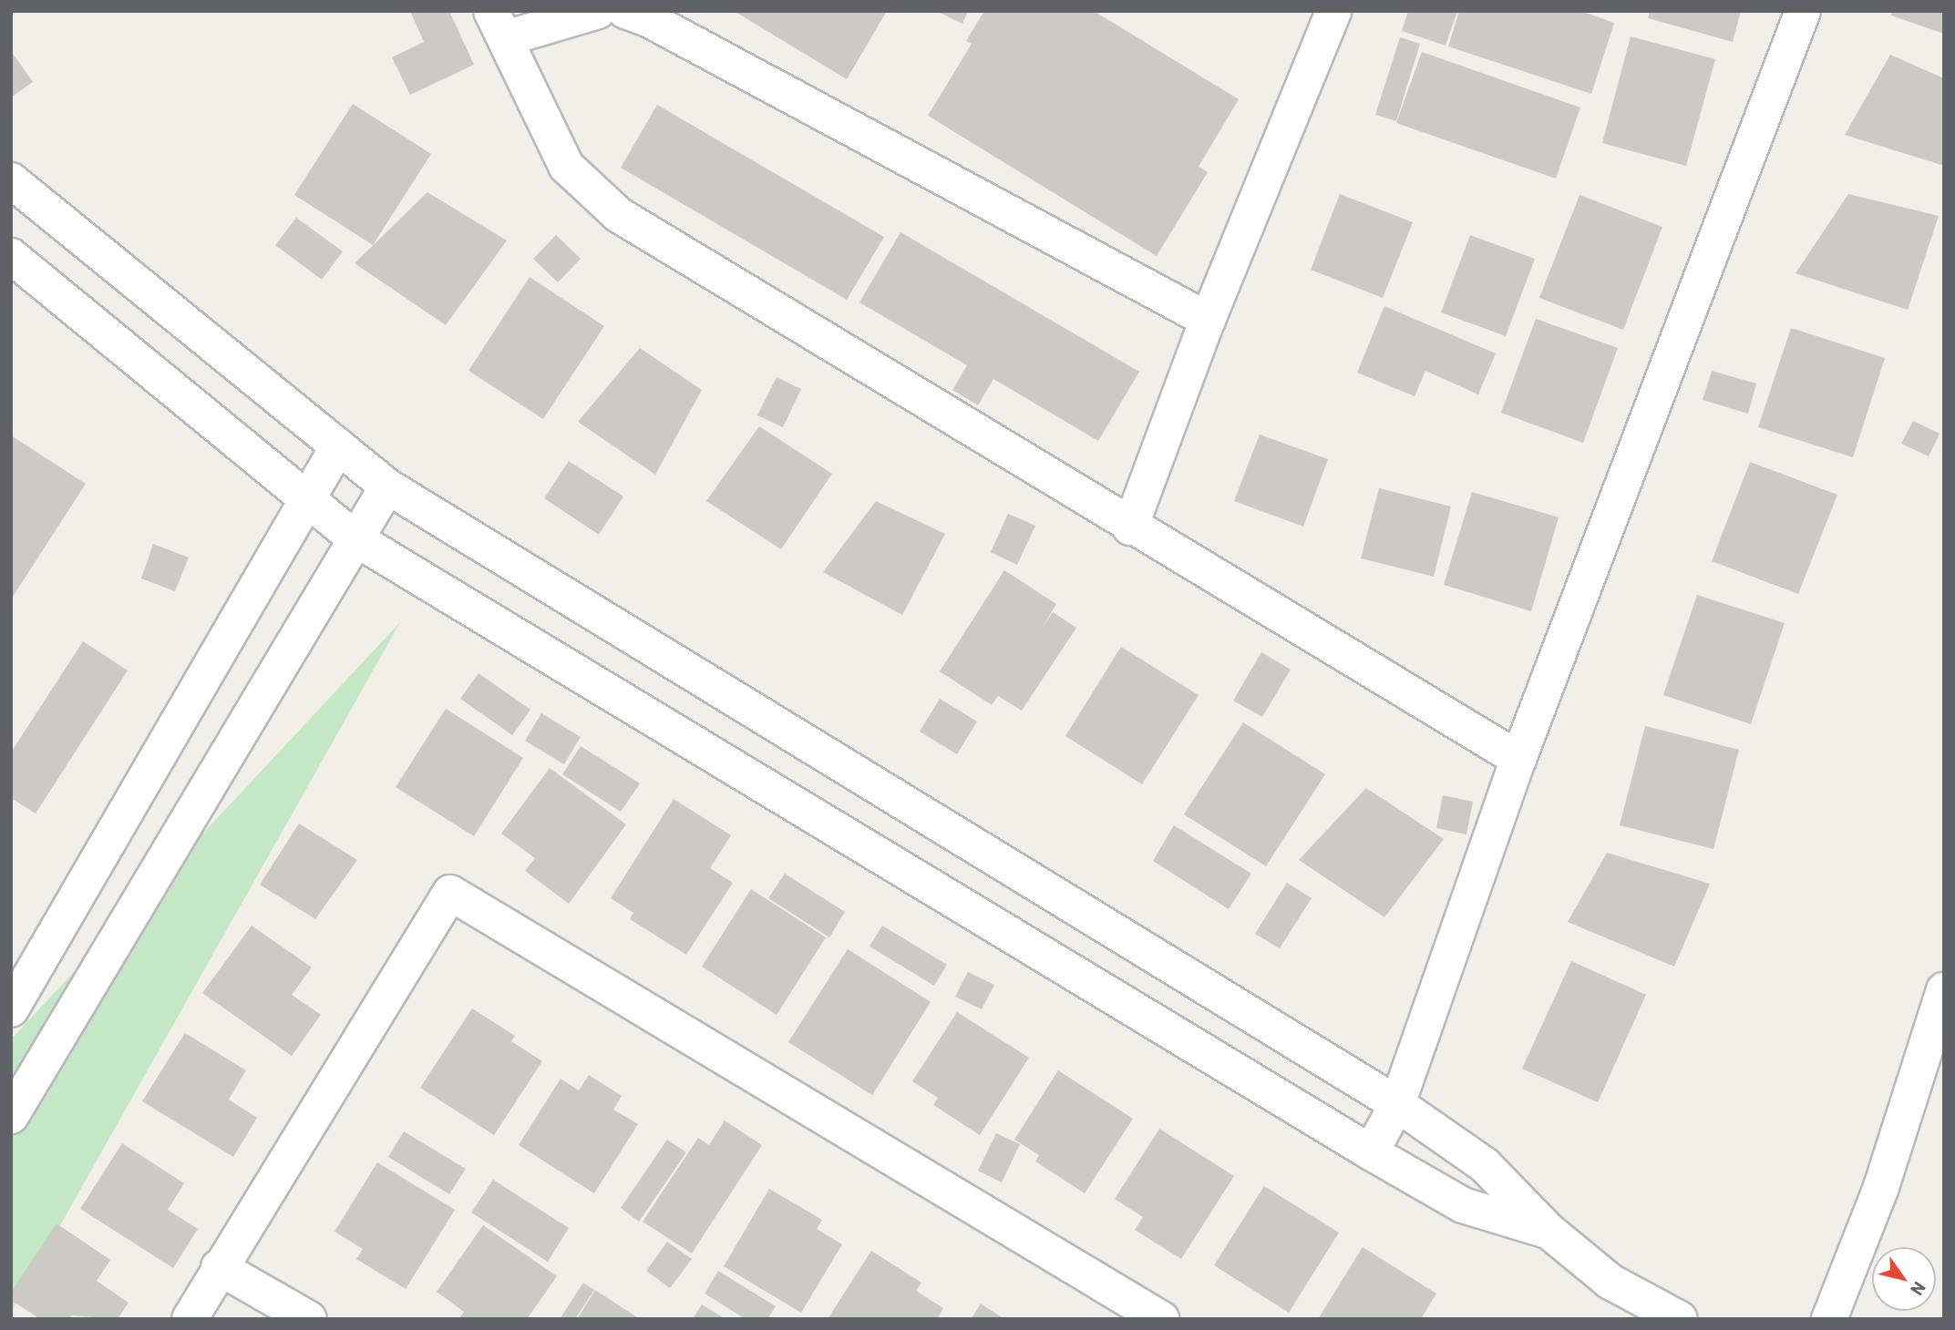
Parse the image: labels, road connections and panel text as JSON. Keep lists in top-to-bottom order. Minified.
{"north":"bottom right"}
